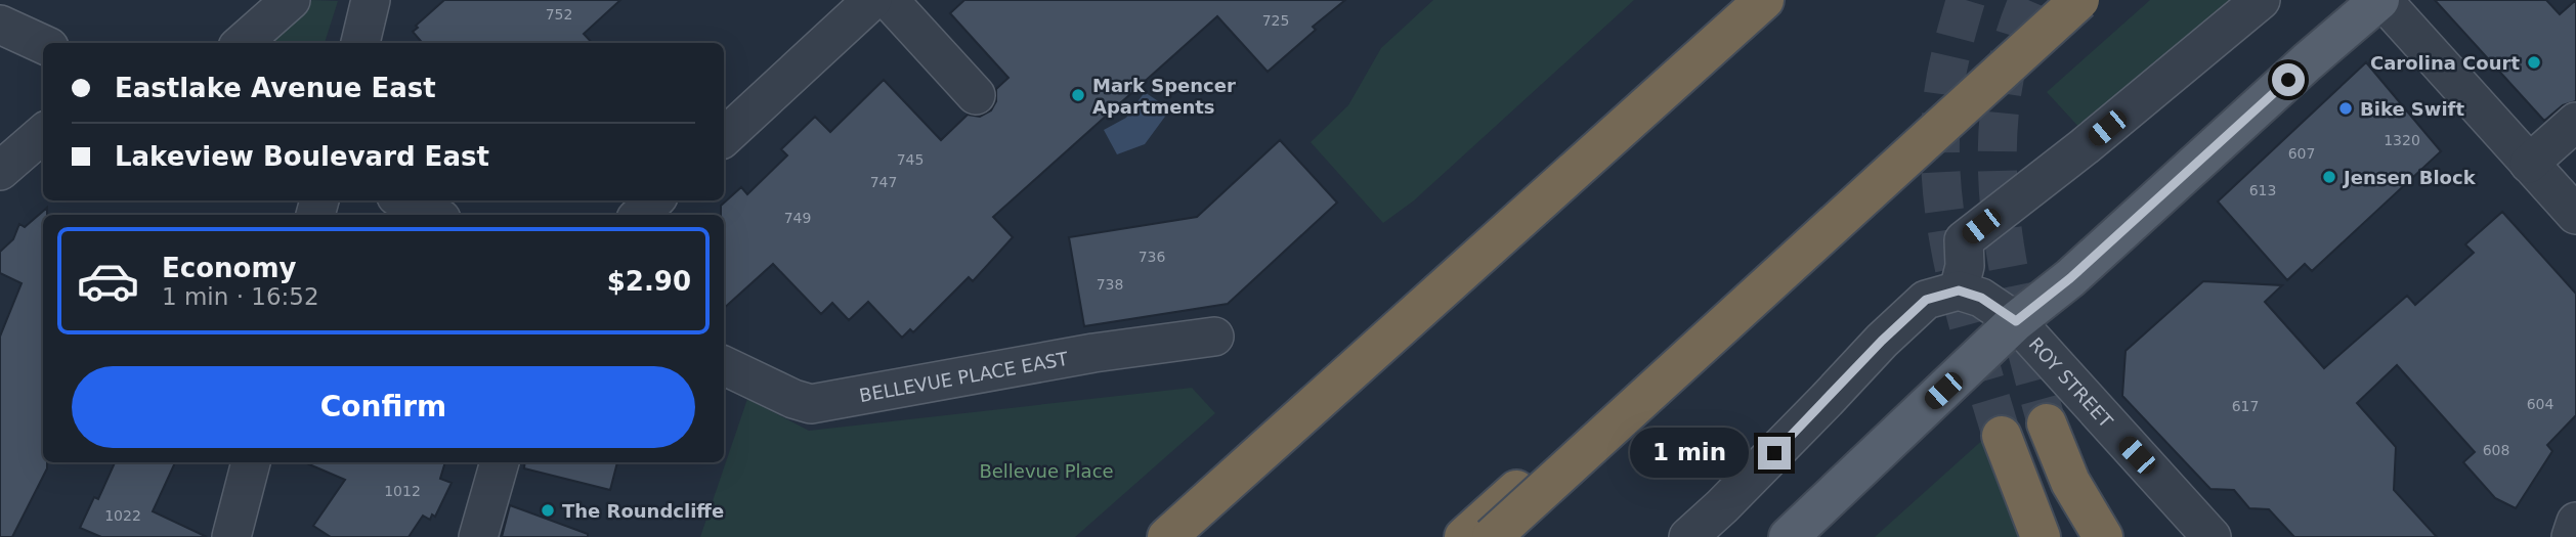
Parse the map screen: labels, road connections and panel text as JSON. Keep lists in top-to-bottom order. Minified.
{"streets":{"street":["BELLEVUE PLACE EAST","ROY STREET"]},"parks":["Bellevue Place"],"places":["Carolina Court","Mark Spencer Apartments","Bike Swift","Jensen Block","The Roundcliffe"],"house_numbers":["752","725","1320","607","745","747","613","749","736","738","604","617","608","1012","1022"],"page":{"banner":["Eastlake Avenue East","Lakeview Boulevard East"],"list":[{"name":"Economy","note":"1 min · 16:52","value":"$2.90"}],"buttons":"Confirm","bubble":"1 min"}}
